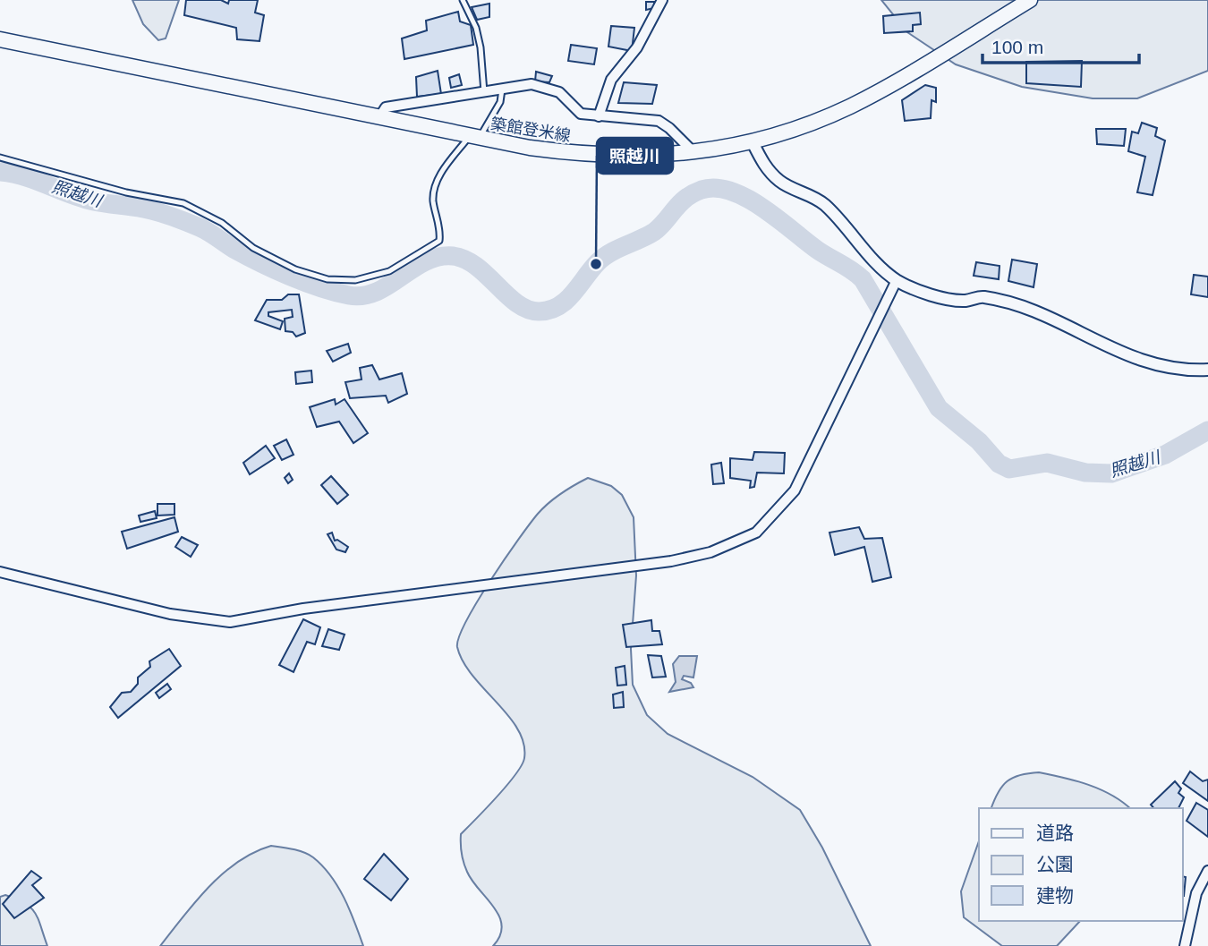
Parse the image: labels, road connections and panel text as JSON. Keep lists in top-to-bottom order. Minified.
{"streets":{"main road":["築館登米線"]},"water":["照越川"],"places":["照越川"],"legend":["道路","公園","建物"],"scale_bar":"100 m"}
